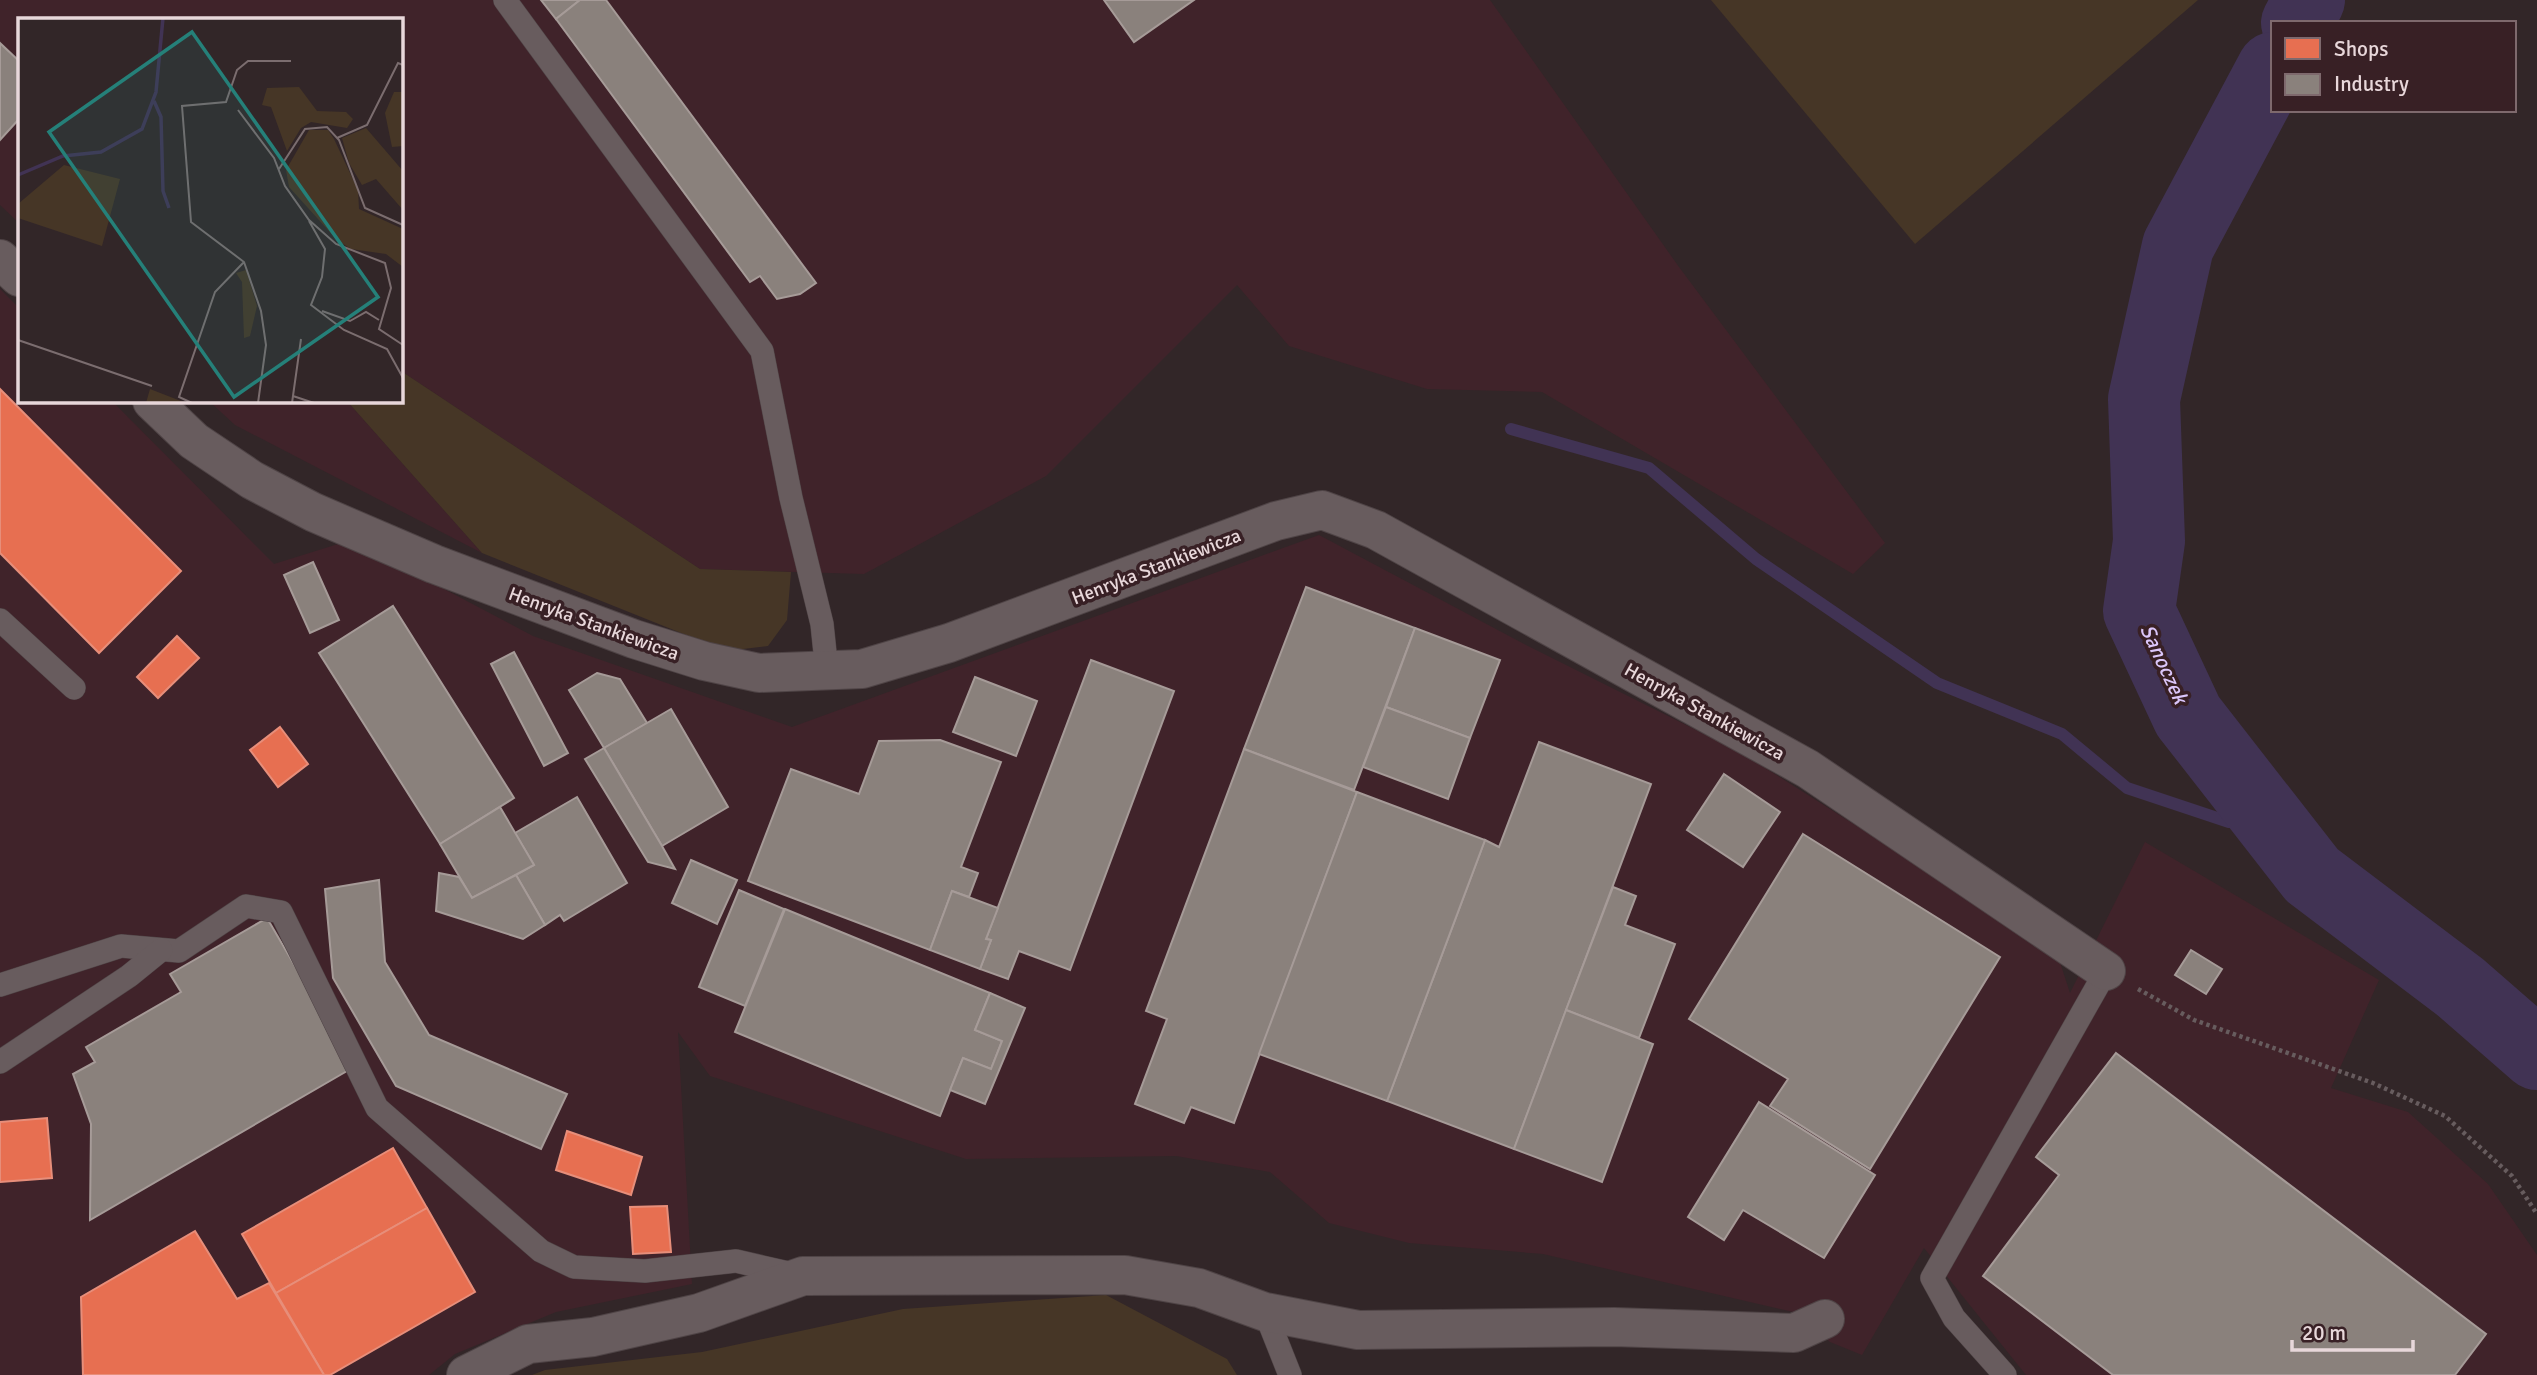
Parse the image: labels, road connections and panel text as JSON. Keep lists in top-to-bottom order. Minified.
{"streets":{"street":["Henryka Stankiewicza"]},"water":["Sanoczek"],"legend":["Shops","Industry"],"scale_bar":"20 m"}
